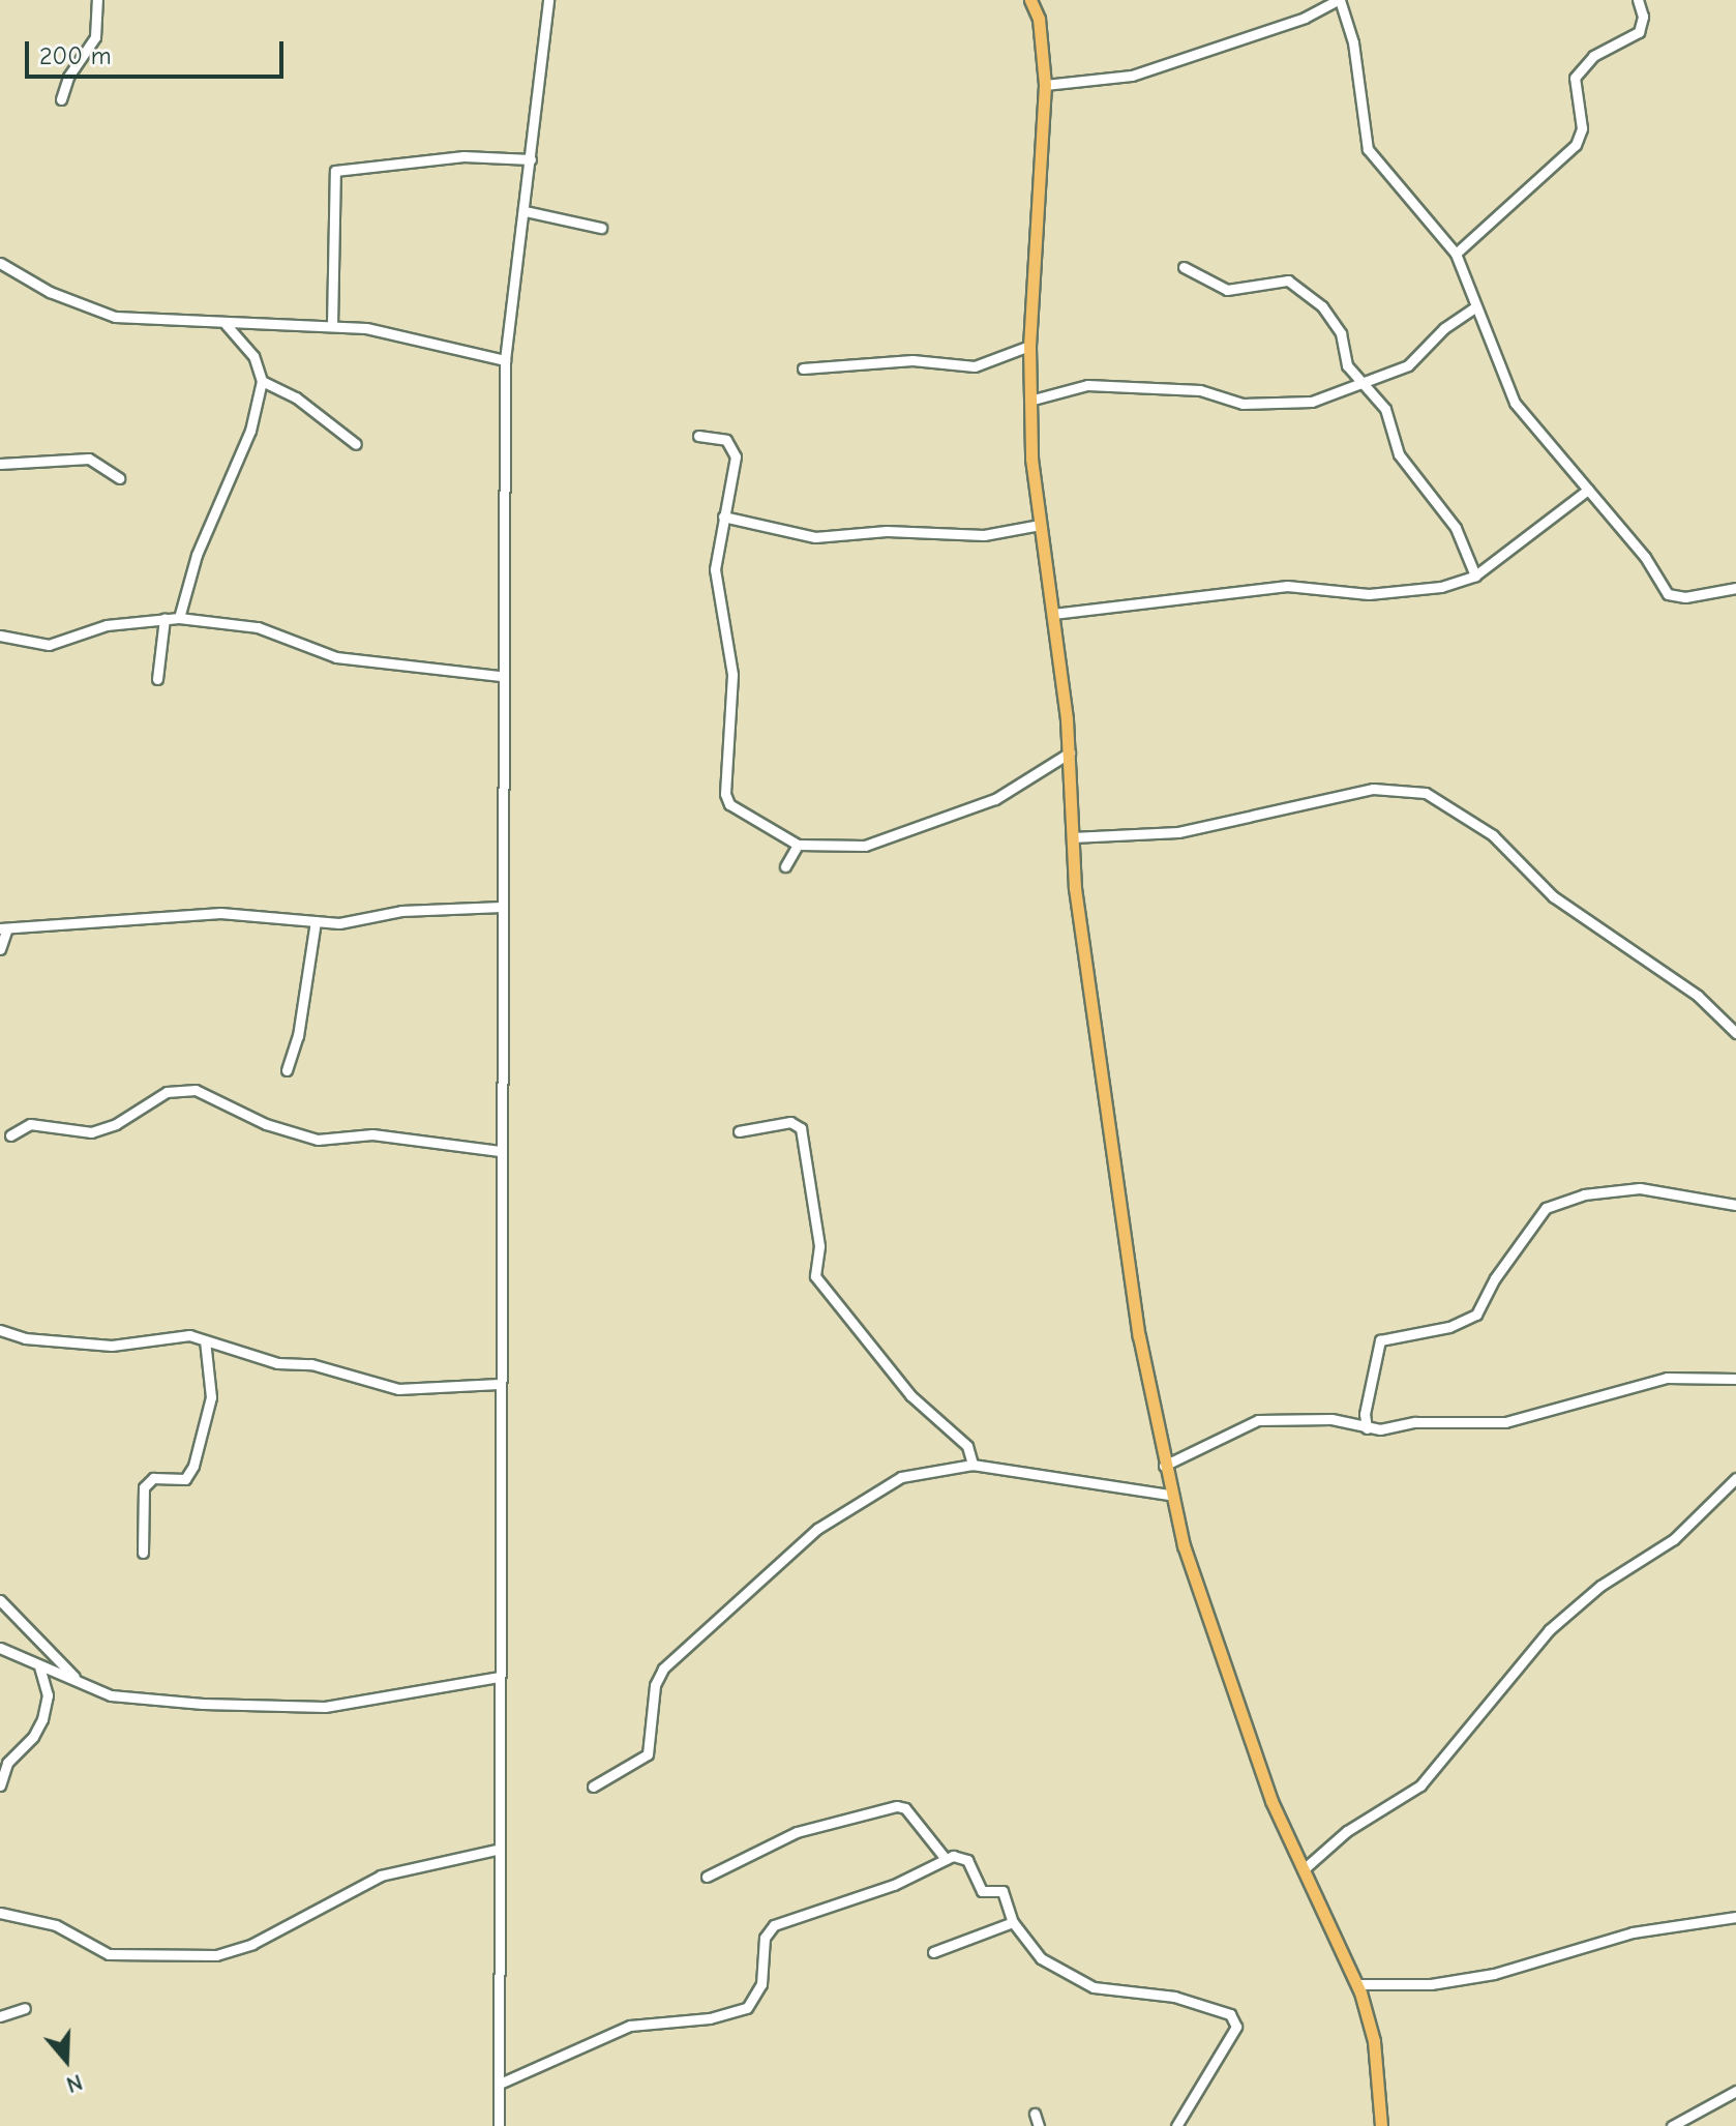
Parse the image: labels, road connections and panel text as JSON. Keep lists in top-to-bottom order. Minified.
{"scale_bar":"200 m","north":"bottom"}
